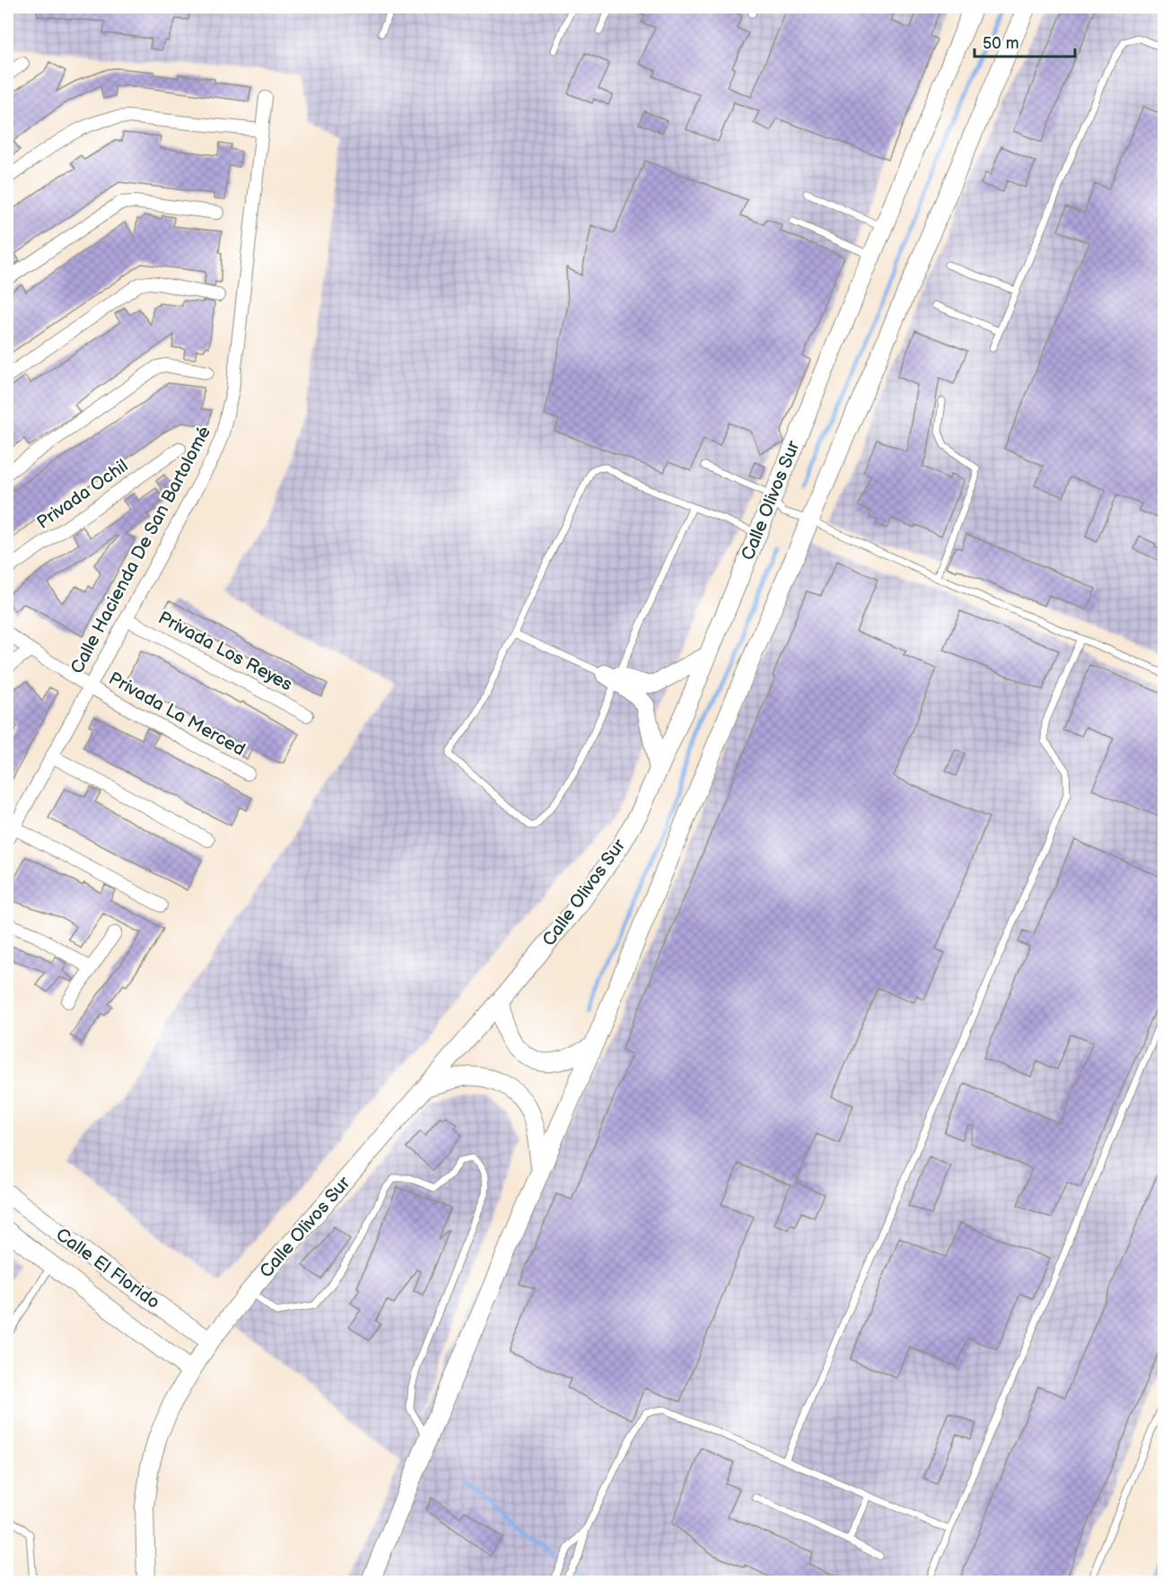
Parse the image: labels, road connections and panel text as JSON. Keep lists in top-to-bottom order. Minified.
{"streets":{"main road":["Calle Olivos Sur","Calle El Florido"],"street":["Privada Ochil","Calle Hacienda De San Bartolomé","Privada Los Reyes","Privada La Merced"]},"crossings":[["Calle Olivos Sur","Calle El Florido"],["Calle Hacienda De San Bartolomé","Privada Los Reyes"],["Calle Hacienda De San Bartolomé","Privada La Merced"]],"scale_bar":"50 m"}
